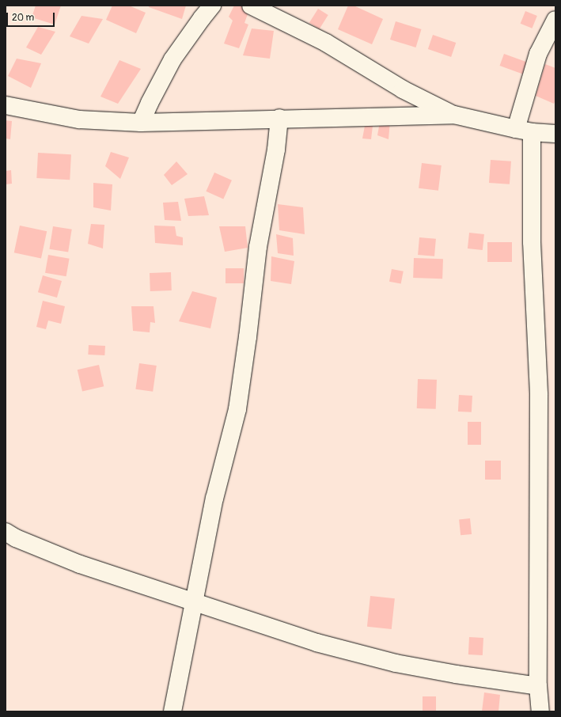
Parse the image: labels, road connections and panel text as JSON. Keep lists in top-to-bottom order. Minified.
{"scale_bar":"20 m"}
